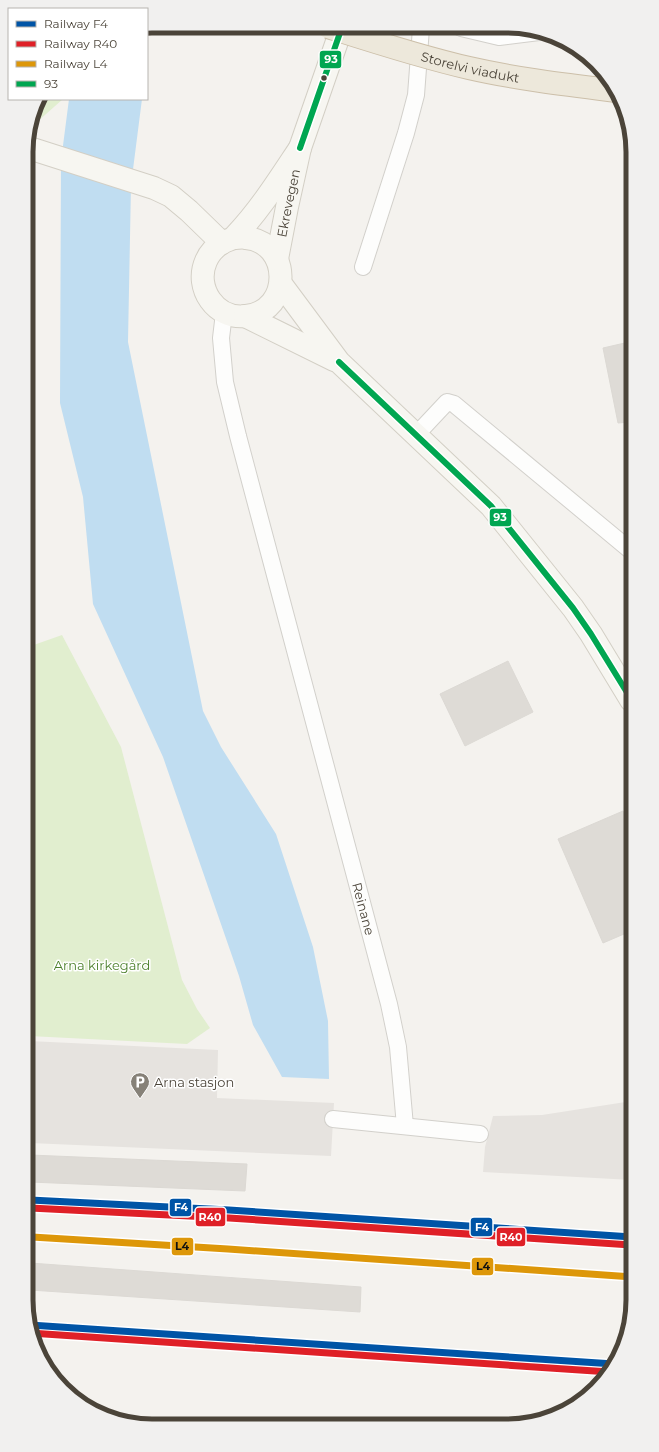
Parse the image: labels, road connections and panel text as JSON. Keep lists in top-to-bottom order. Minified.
{"streets":{"highway":["Storelvi viadukt"],"main road":["Ekrevegen"],"lane":["Reinane"]},"crossings":[["Ekrevegen","Reinane"]],"parks":["Arna kirkegård"],"places":{"parking":["Arna stasjon"]},"lines":["transit line 93","rail line F4","rail line R40","rail line L4"],"legend":["Railway F4","Railway R40","Railway L4","93"]}
